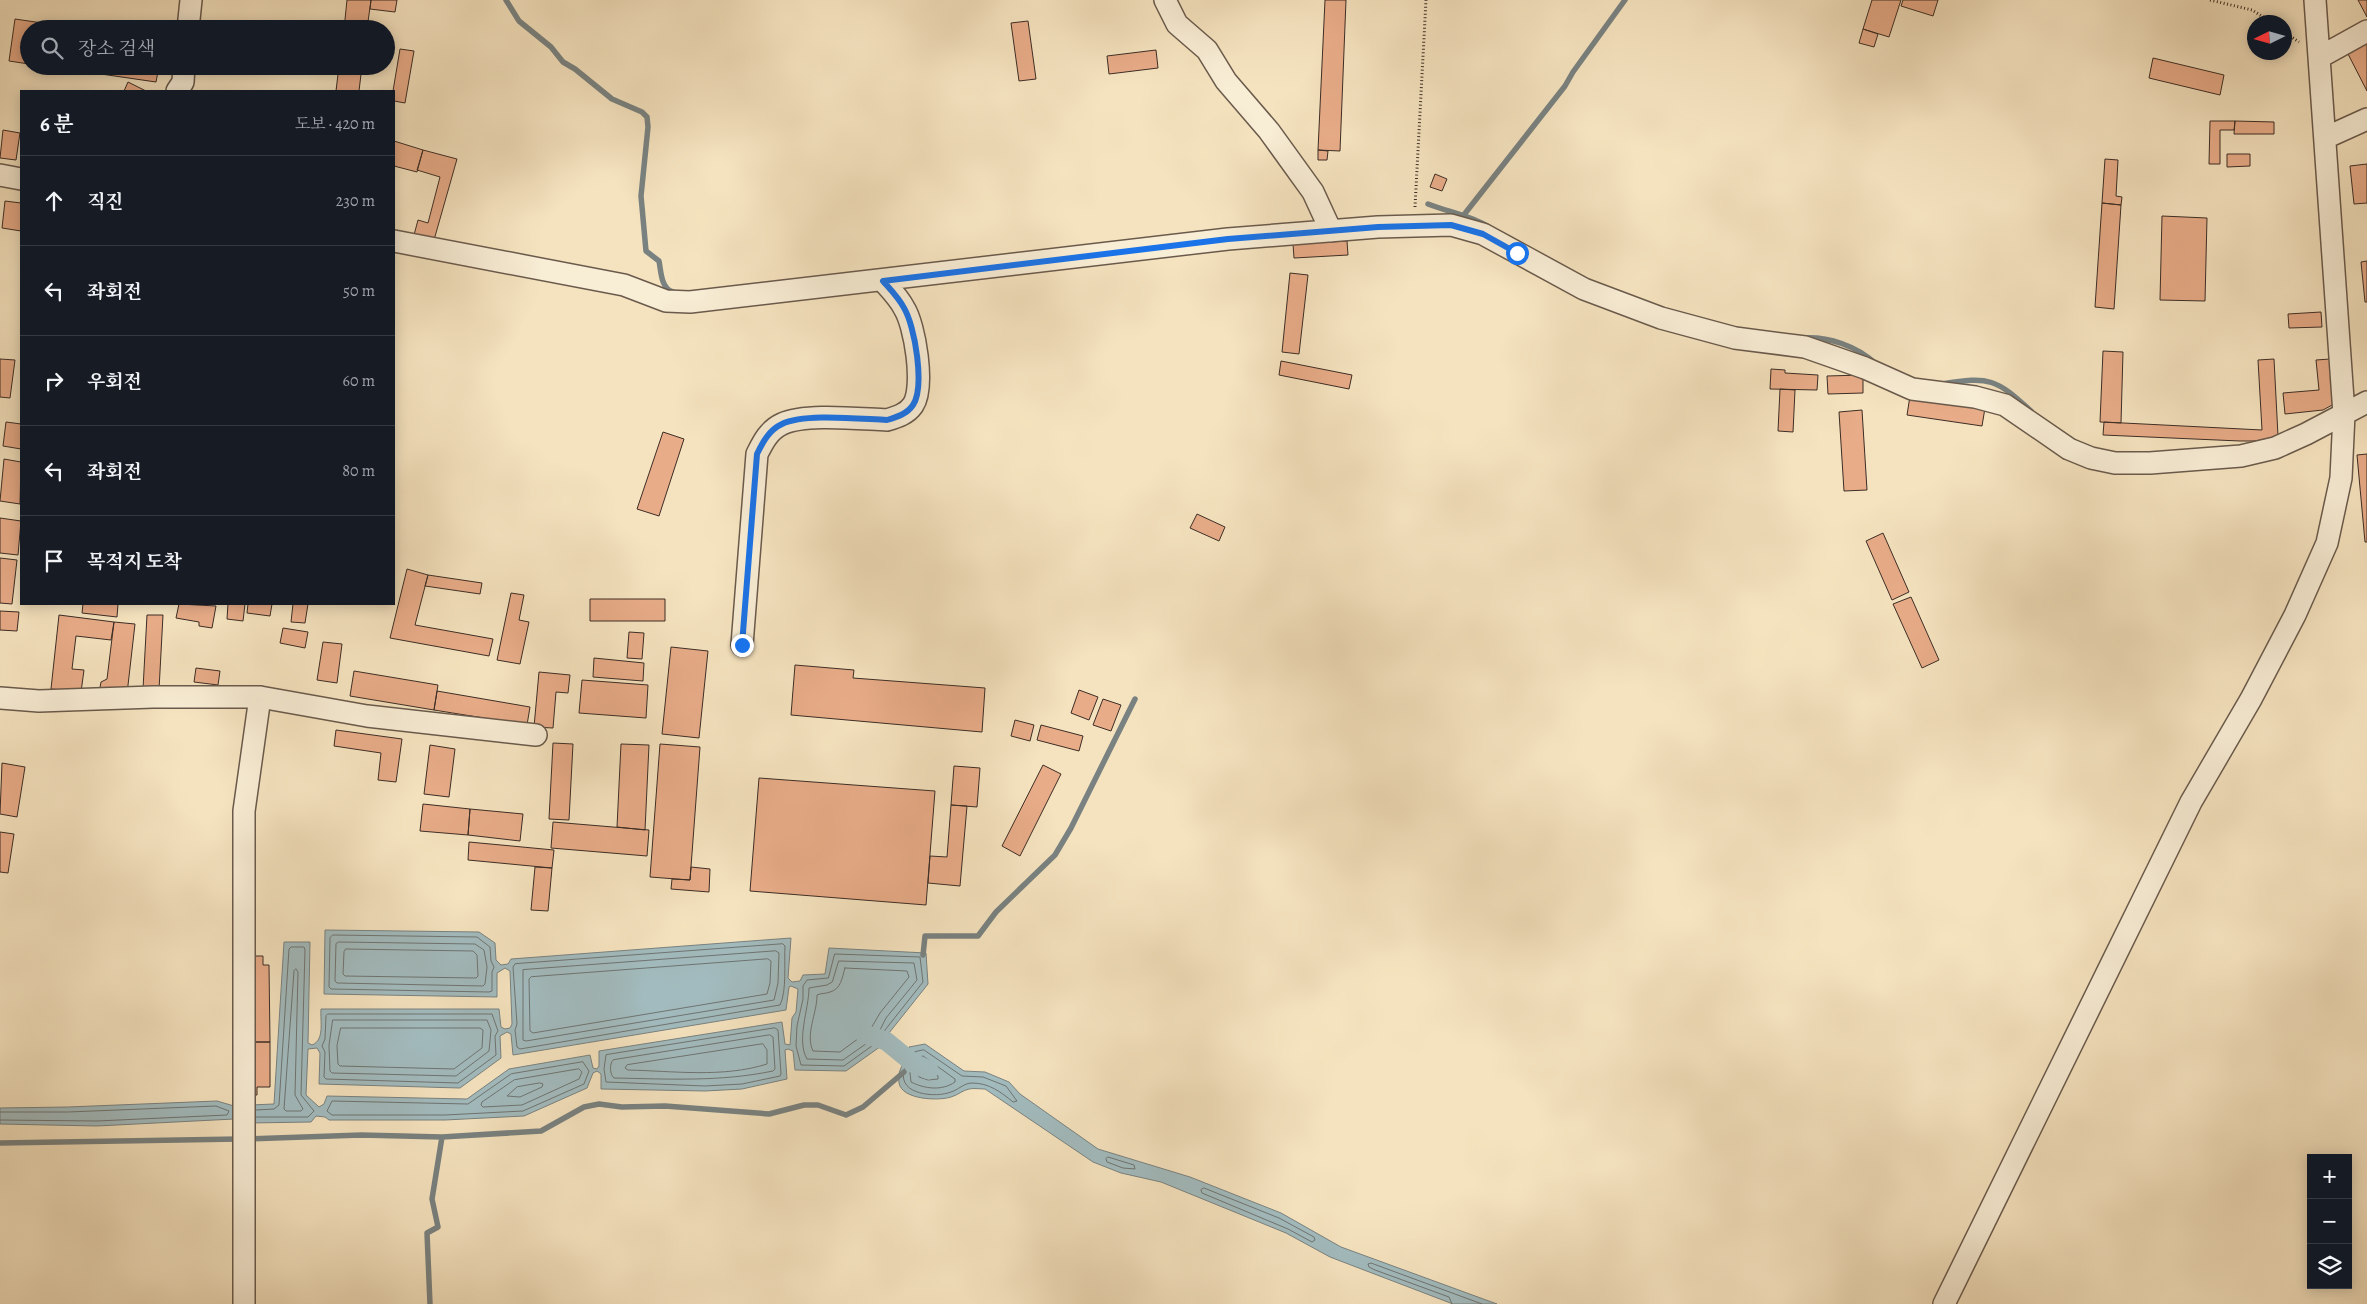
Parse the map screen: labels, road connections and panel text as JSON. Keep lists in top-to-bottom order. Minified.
{"north":"left","page":{"search":"장소 검색","heading":["6 분","도보 · 420 m"],"list":[["직진","230 m"],["좌회전","50 m"],["우회전","60 m"],["좌회전","80 m"],"목적지 도착"],"map_buttons":["+","−"]}}
